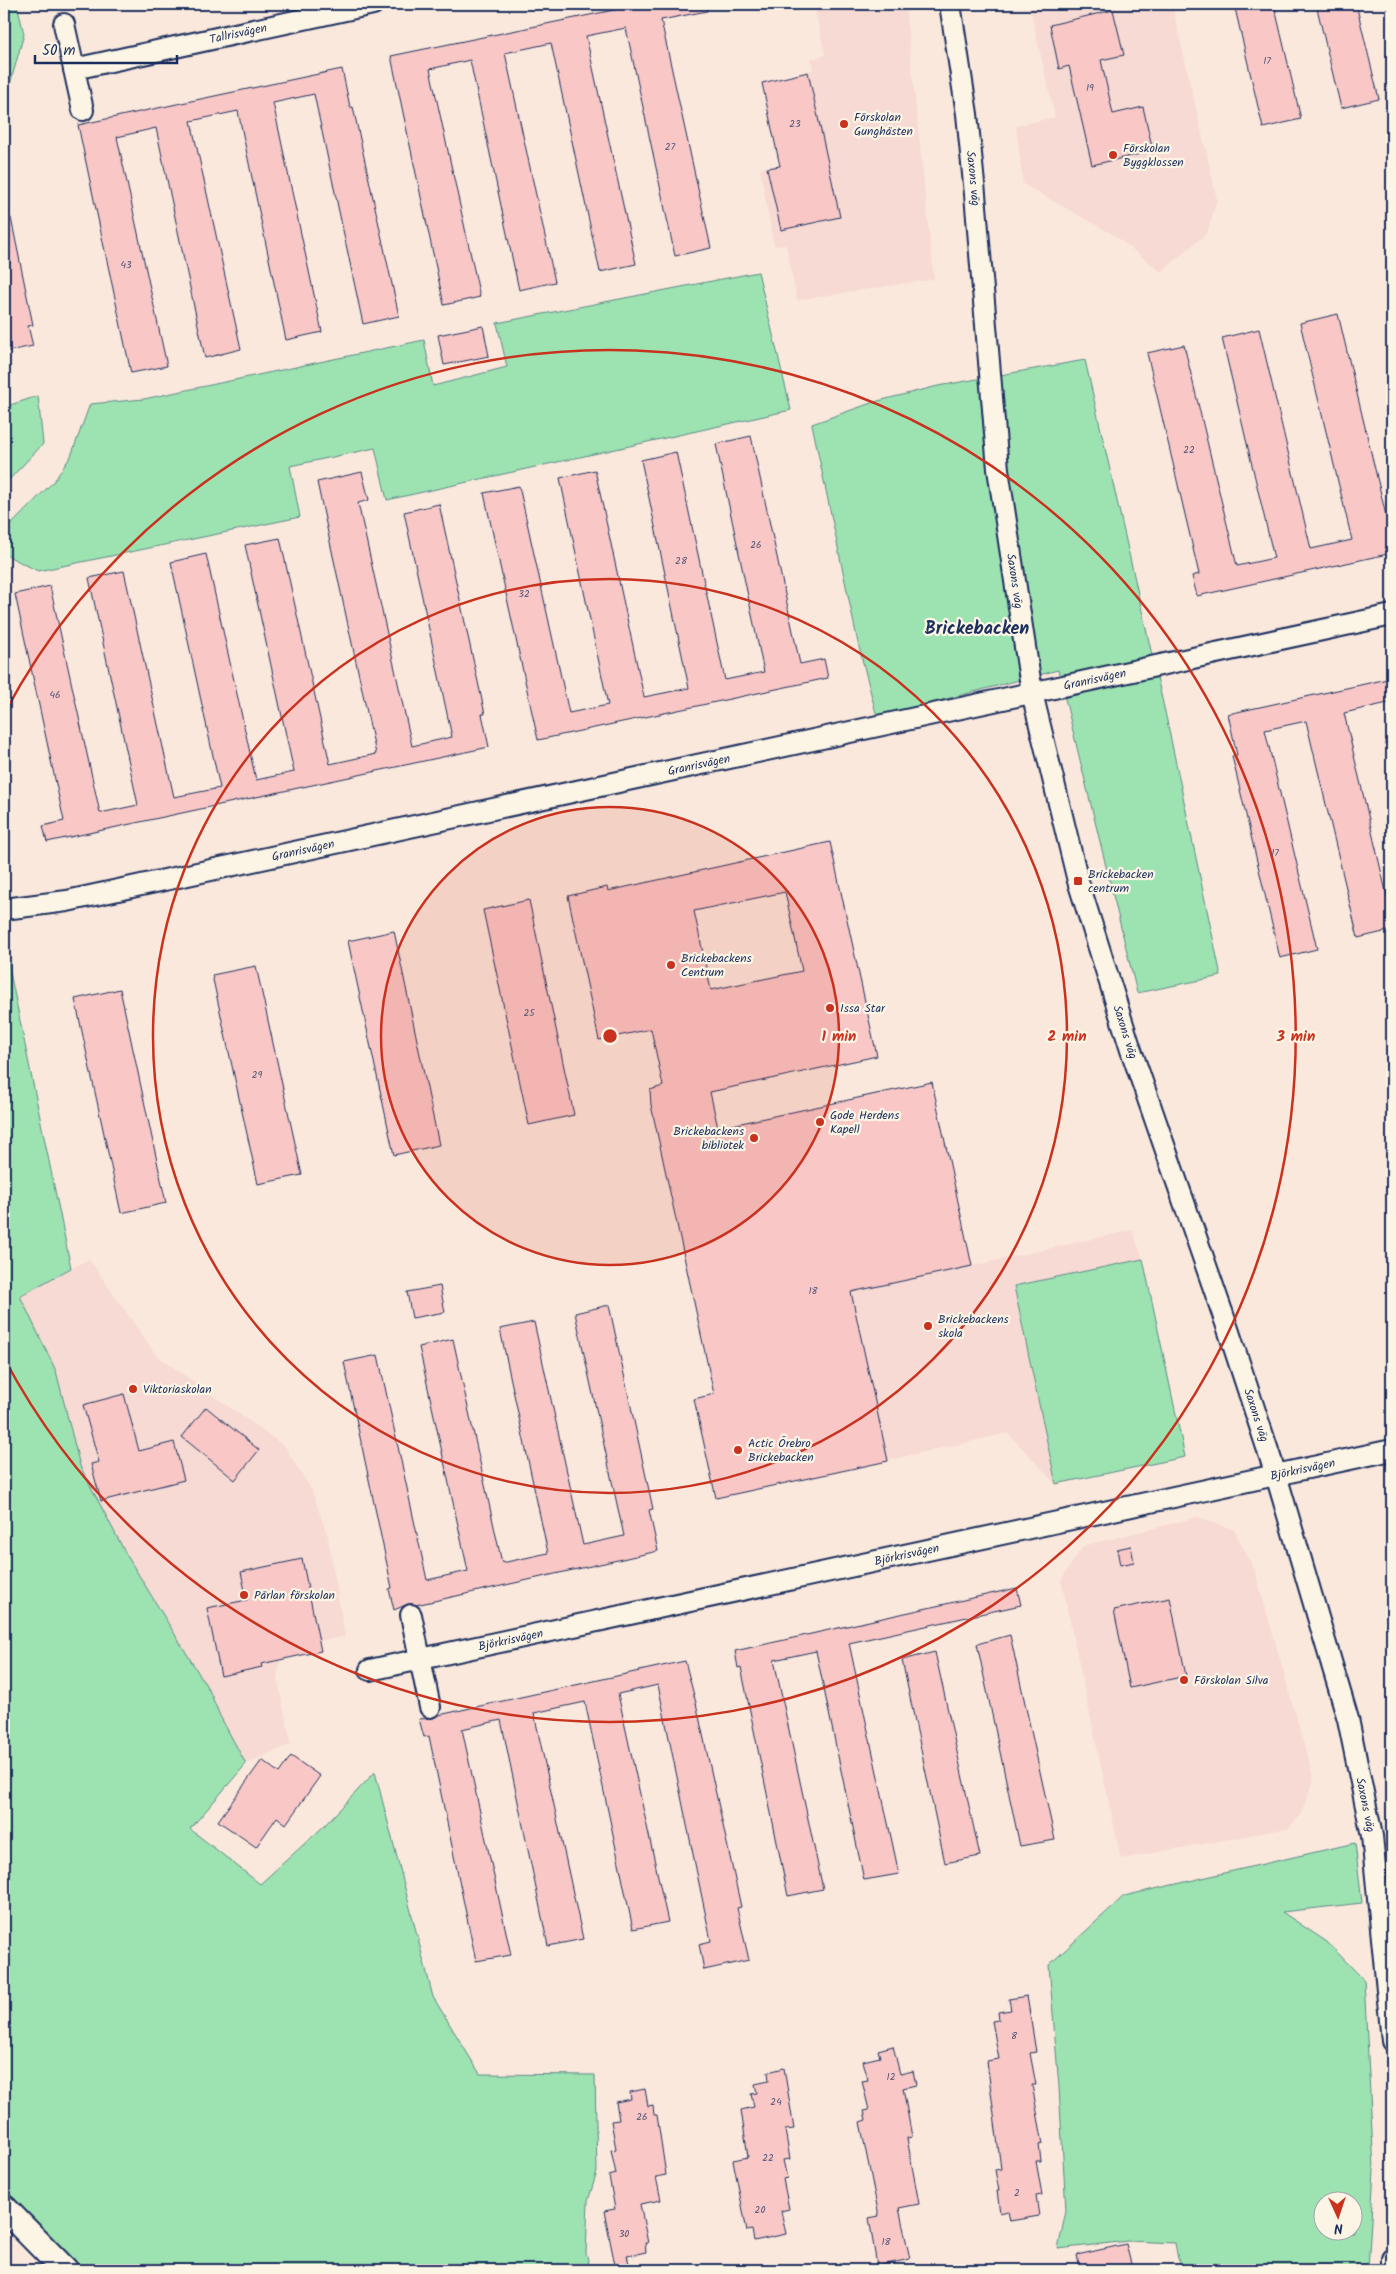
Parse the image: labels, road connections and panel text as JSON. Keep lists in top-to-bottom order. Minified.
{"streets":{"street":["Tallrisvägen","Saxons väg","Granrisvägen","Björkrisvägen"]},"crossings":[["Saxons väg","Granrisvägen"],["Saxons väg","Björkrisvägen"]],"districts":["Brickebacken"],"places":{"other":["Förskolan Gunghästen","Förskolan Byggklossen","Brickebackens Centrum","Issa Star","Gode Herdens Kapell","Brickebackens bibliotek","Brickebackens skola","Viktoriaskolan","Actic Örebro Brickebacken","Pärlan förskolan","Förskolan Silva"],"transit":["Brickebacken centrum"]},"house_numbers":["17","19","23","27","43","22","26","28","32","46","17","25","29","18","8","12","24","26","22","2","20","30","18"],"scale_bar":"50 m","north":"bottom","rings":["1 min","2 min","3 min"]}
